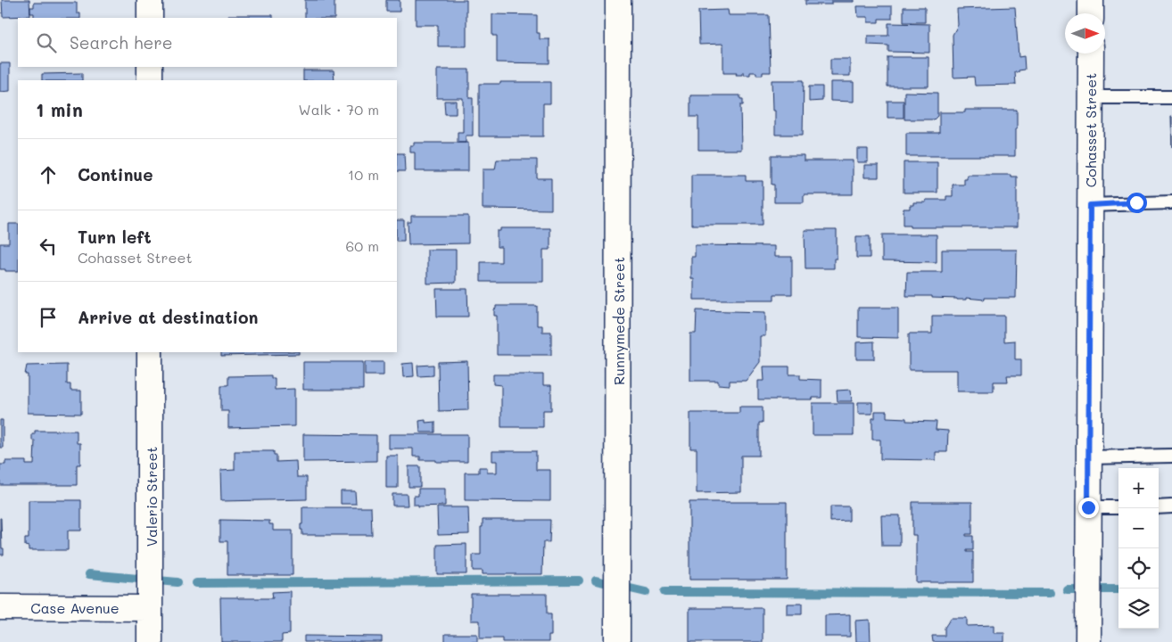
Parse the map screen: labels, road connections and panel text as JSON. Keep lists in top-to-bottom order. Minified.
{"streets":{"street":["Cohasset Street","Runnymede Street","Valerio Street","Case Avenue"]},"crossings":[["Valerio Street","Case Avenue"]],"north":"right","page":{"search":"Search here","heading":["1 min","Walk · 70 m"],"list":[["Continue","10 m"],["Turn left","Cohasset Street","60 m"],"Arrive at destination"],"map_buttons":["+","−"]}}
